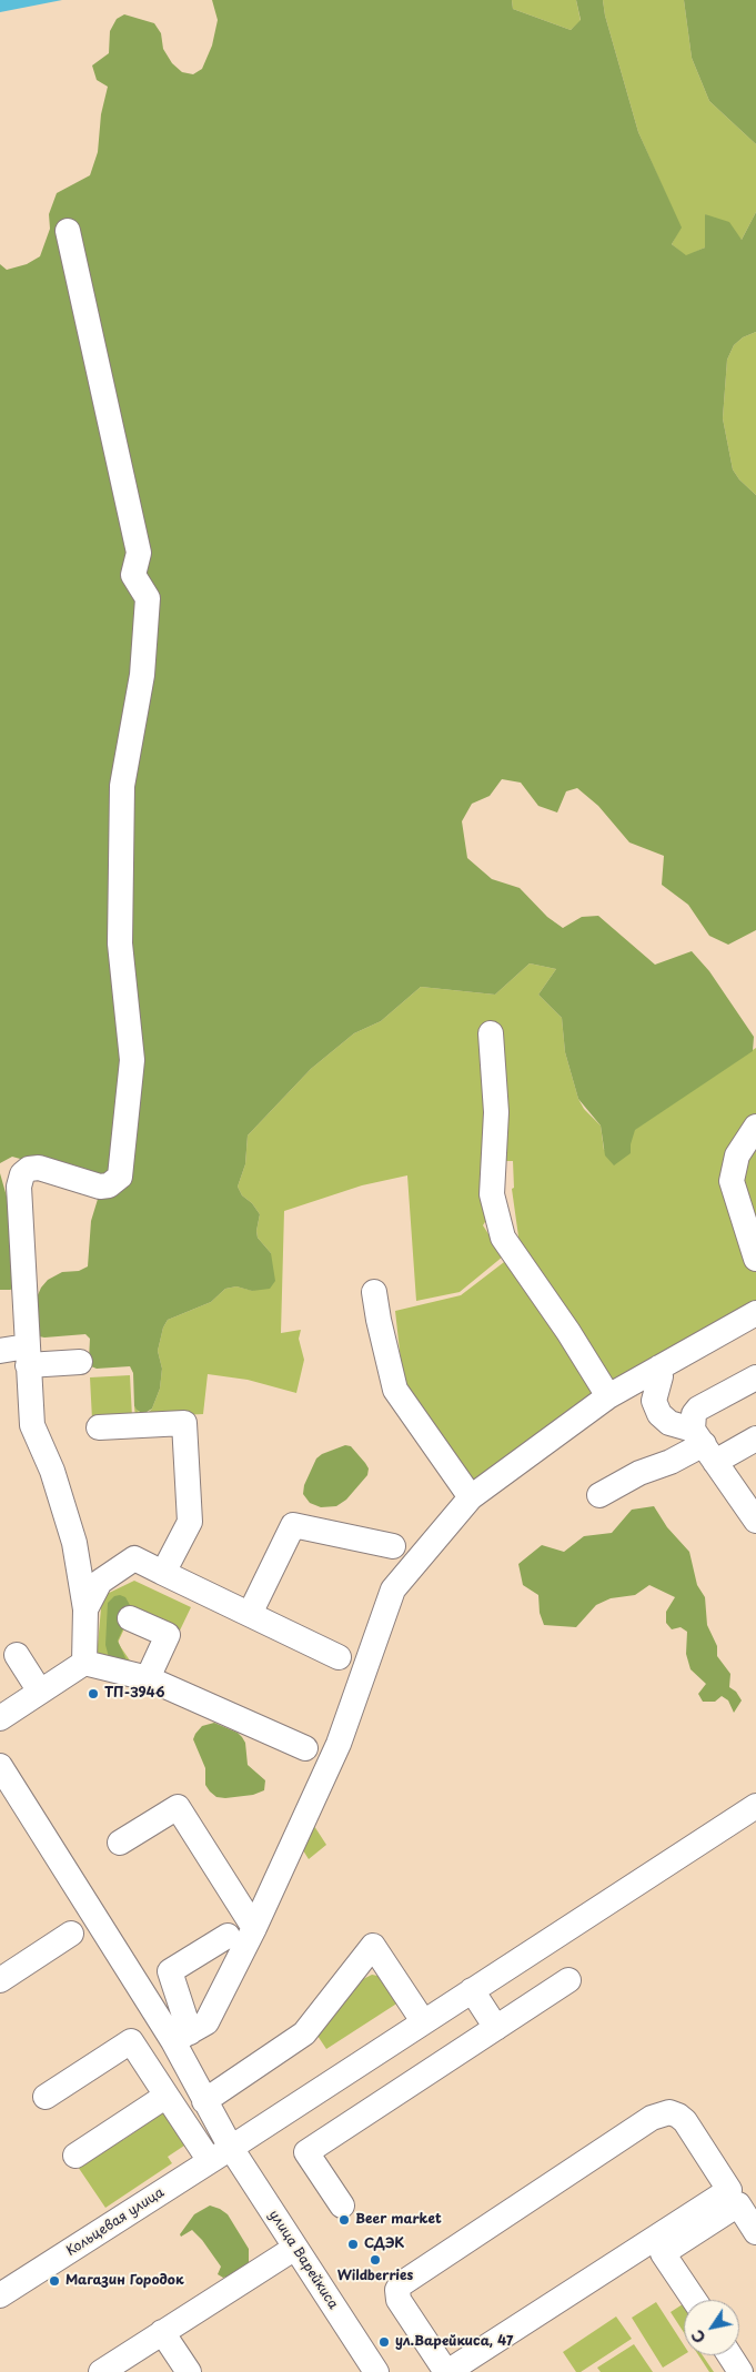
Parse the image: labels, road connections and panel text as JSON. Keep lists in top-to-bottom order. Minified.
{"streets":{"street":["Кольцевая улица","улица Варейкиса"]},"crossings":[["Кольцевая улица","улица Варейкиса"]],"places":["ТП-3946","Beer market","СДЭК","Wildberries","Магазин Городок","ул.Варейкиса, 47"],"north":"bottom left"}
